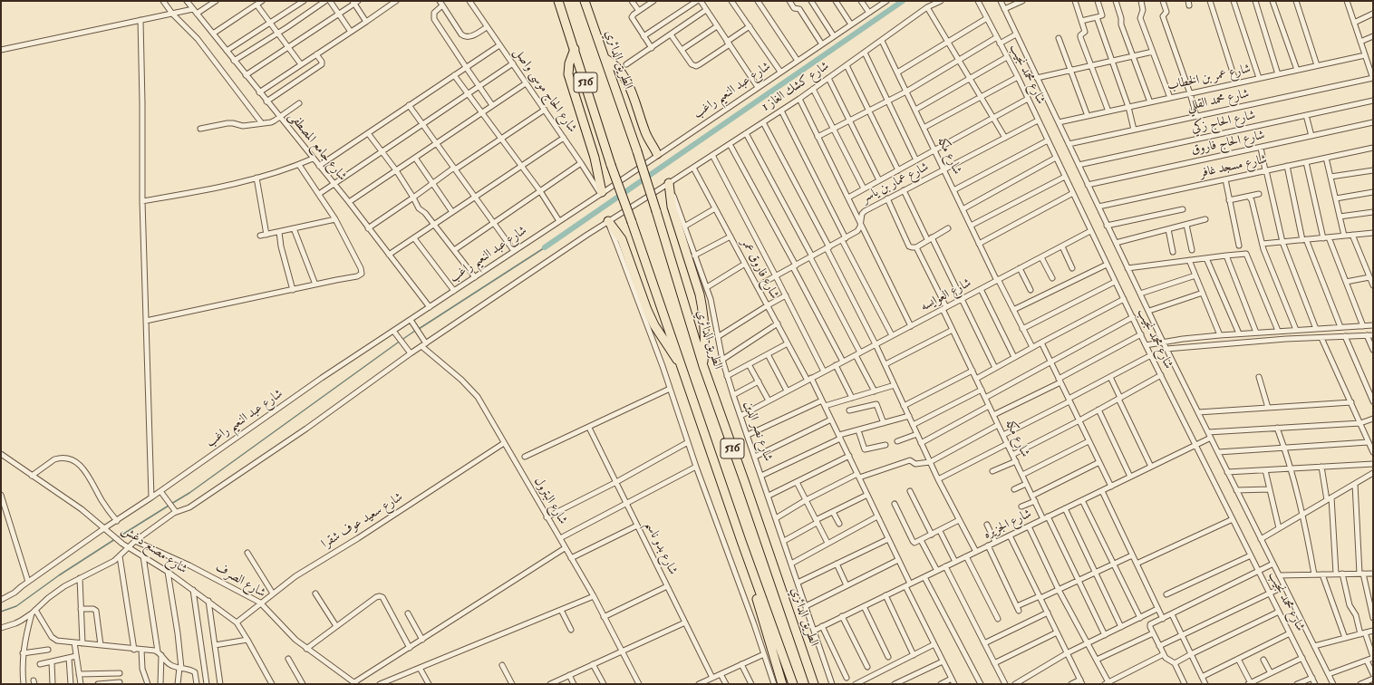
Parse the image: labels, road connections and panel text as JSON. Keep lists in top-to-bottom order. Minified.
{"streets":{"highway":["الطريق الدائري","516"],"street":["شارع محمد نجيب","شارع عمر بن الخطاب","شارع كشك الغاز 1","شارع الحاج موسى واصل","شارع عبد النعيم راغب","شارع محمد القللي","شارع الحاج زكي","شارع الحاج فاروق","شارع جامع المصطفى","شارع مكه","شارع مسجد غافر","شارع عمار بن ياسر","شارع فاروق عمر","شارع العوايسه","شارع نصر الدين","شارع البترول","شارع سعيد عوف شقرا","شارع الجزيره","شارع بدو ناسم","شارع مصنع دغش","شارع الصرف"]},"crossings":[["شارع محمد نجيب","شارع عمر بن الخطاب"],["شارع محمد نجيب","شارع محمد القللي"],["شارع محمد نجيب","شارع الحاج زكي"],["شارع محمد نجيب","شارع الحاج فاروق"],["شارع محمد نجيب","شارع مسجد غافر"],["شارع محمد نجيب","شارع عمار بن ياسر"],["شارع محمد نجيب","شارع العوايسه"],["شارع محمد نجيب","شارع الجزيره"],["شارع كشك الغاز 1","شارع مكه"],["شارع كشك الغاز 1","شارع فاروق عمر"],["شارع كشك الغاز 1","شارع نصر الدين"],["شارع الحاج موسى واصل","شارع عبد النعيم راغب"],["شارع عبد النعيم راغب","شارع جامع المصطفى"],["شارع عبد النعيم راغب","شارع البترول"],["شارع عبد النعيم راغب","شارع مصنع دغش"],["شارع مكه","شارع عمار بن ياسر"],["شارع مكه","شارع العوايسه"],["شارع مكه","شارع الجزيره"],["شارع عمار بن ياسر","شارع فاروق عمر"],["شارع فاروق عمر","شارع العوايسه"],["شارع فاروق عمر","شارع الجزيره"],["شارع العوايسه","شارع نصر الدين"],["شارع نصر الدين","شارع الجزيره"],["شارع البترول","شارع سعيد عوف شقرا"],["شارع سعيد عوف شقرا","شارع مصنع دغش"],["شارع سعيد عوف شقرا","شارع الصرف"]]}
